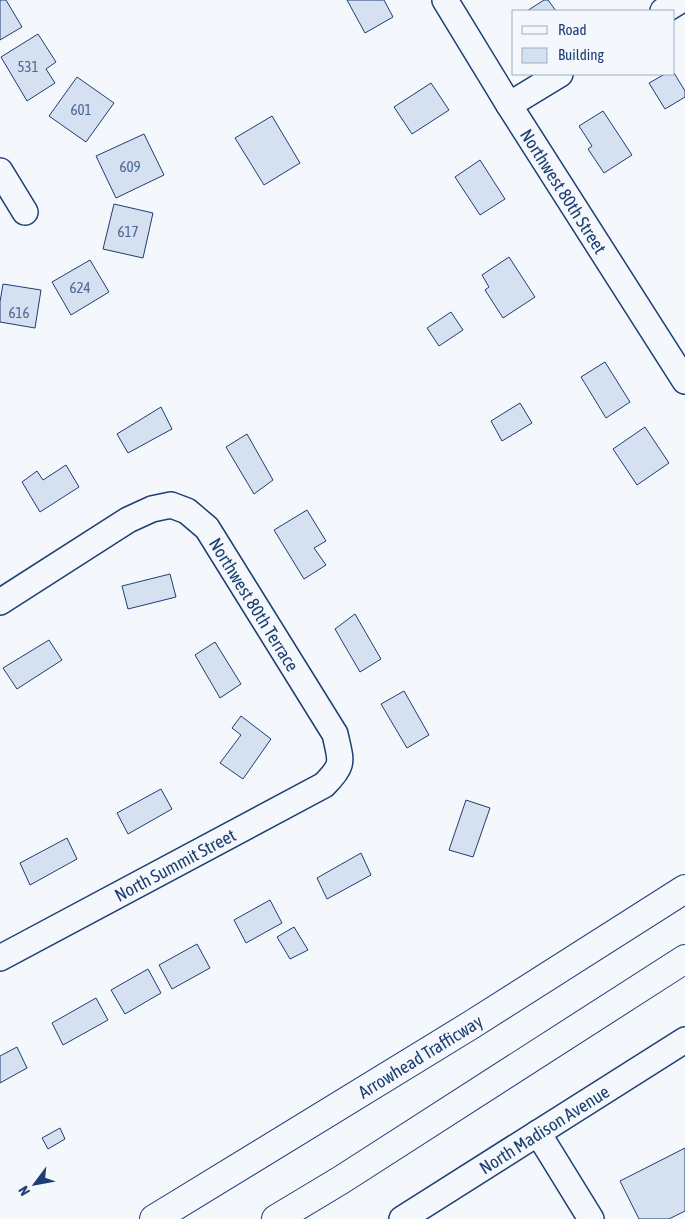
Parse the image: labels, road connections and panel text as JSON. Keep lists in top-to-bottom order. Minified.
{"streets":{"highway":["Arrowhead Trafficway"],"street":["Northwest 80th Street","Northwest 80th Terrace","North Summit Street","North Madison Avenue"]},"crossings":[["Northwest 80th Terrace","North Summit Street"]],"house_numbers":["531","601","609","617","624","616"],"legend":["Road","Building"],"north":"bottom left"}
